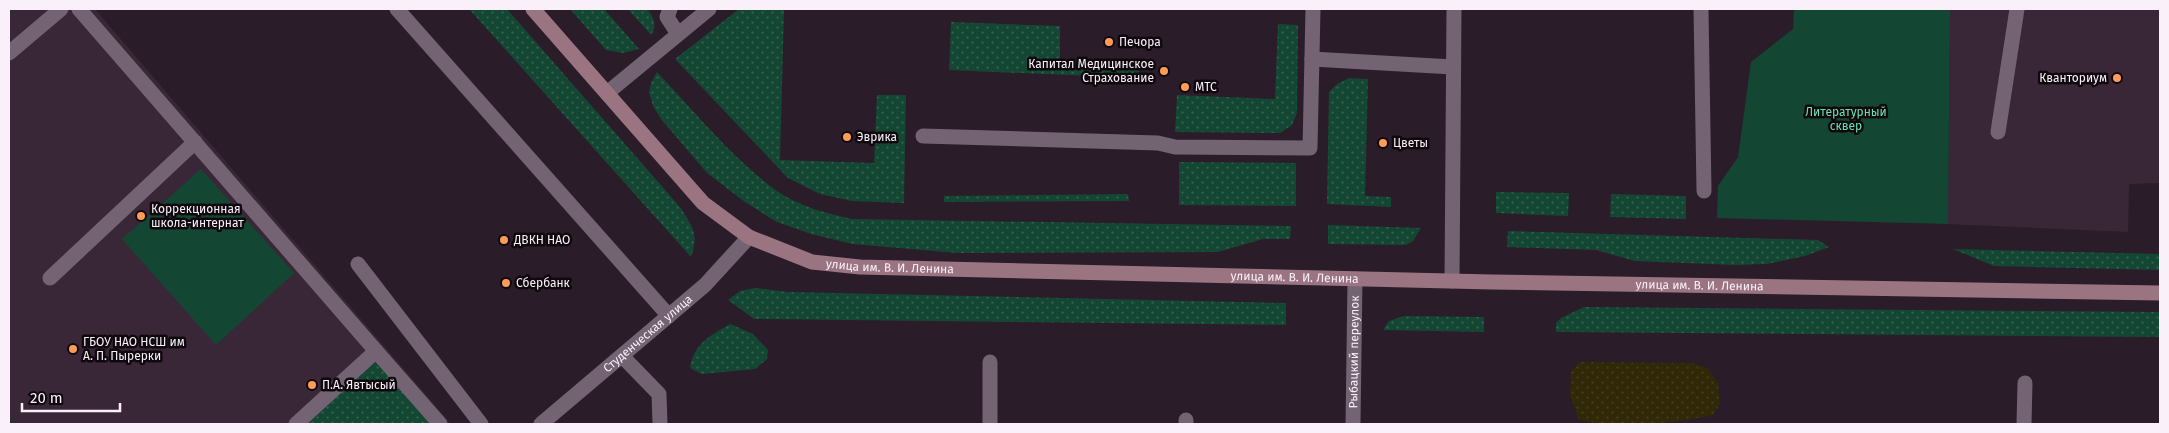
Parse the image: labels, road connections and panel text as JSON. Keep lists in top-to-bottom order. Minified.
{"streets":{"main road":["улица им. В. И. Ленина"],"street":["Студенческая улица","Рыбацкий переулок"]},"crossings":[["улица им. В. И. Ленина","Студенческая улица"],["улица им. В. И. Ленина","Рыбацкий переулок"]],"parks":["Литературный сквер"],"places":["Печора","Капитал Медицинское Страхование","Кванториум","МТС","Эврика","Цветы","Коррекционная школа-интернат","ДВКН НАО","Сбербанк","ГБОУ НАО НСШ им А. П. Пырерки","П.А. Явтысый"],"scale_bar":"20 m"}
